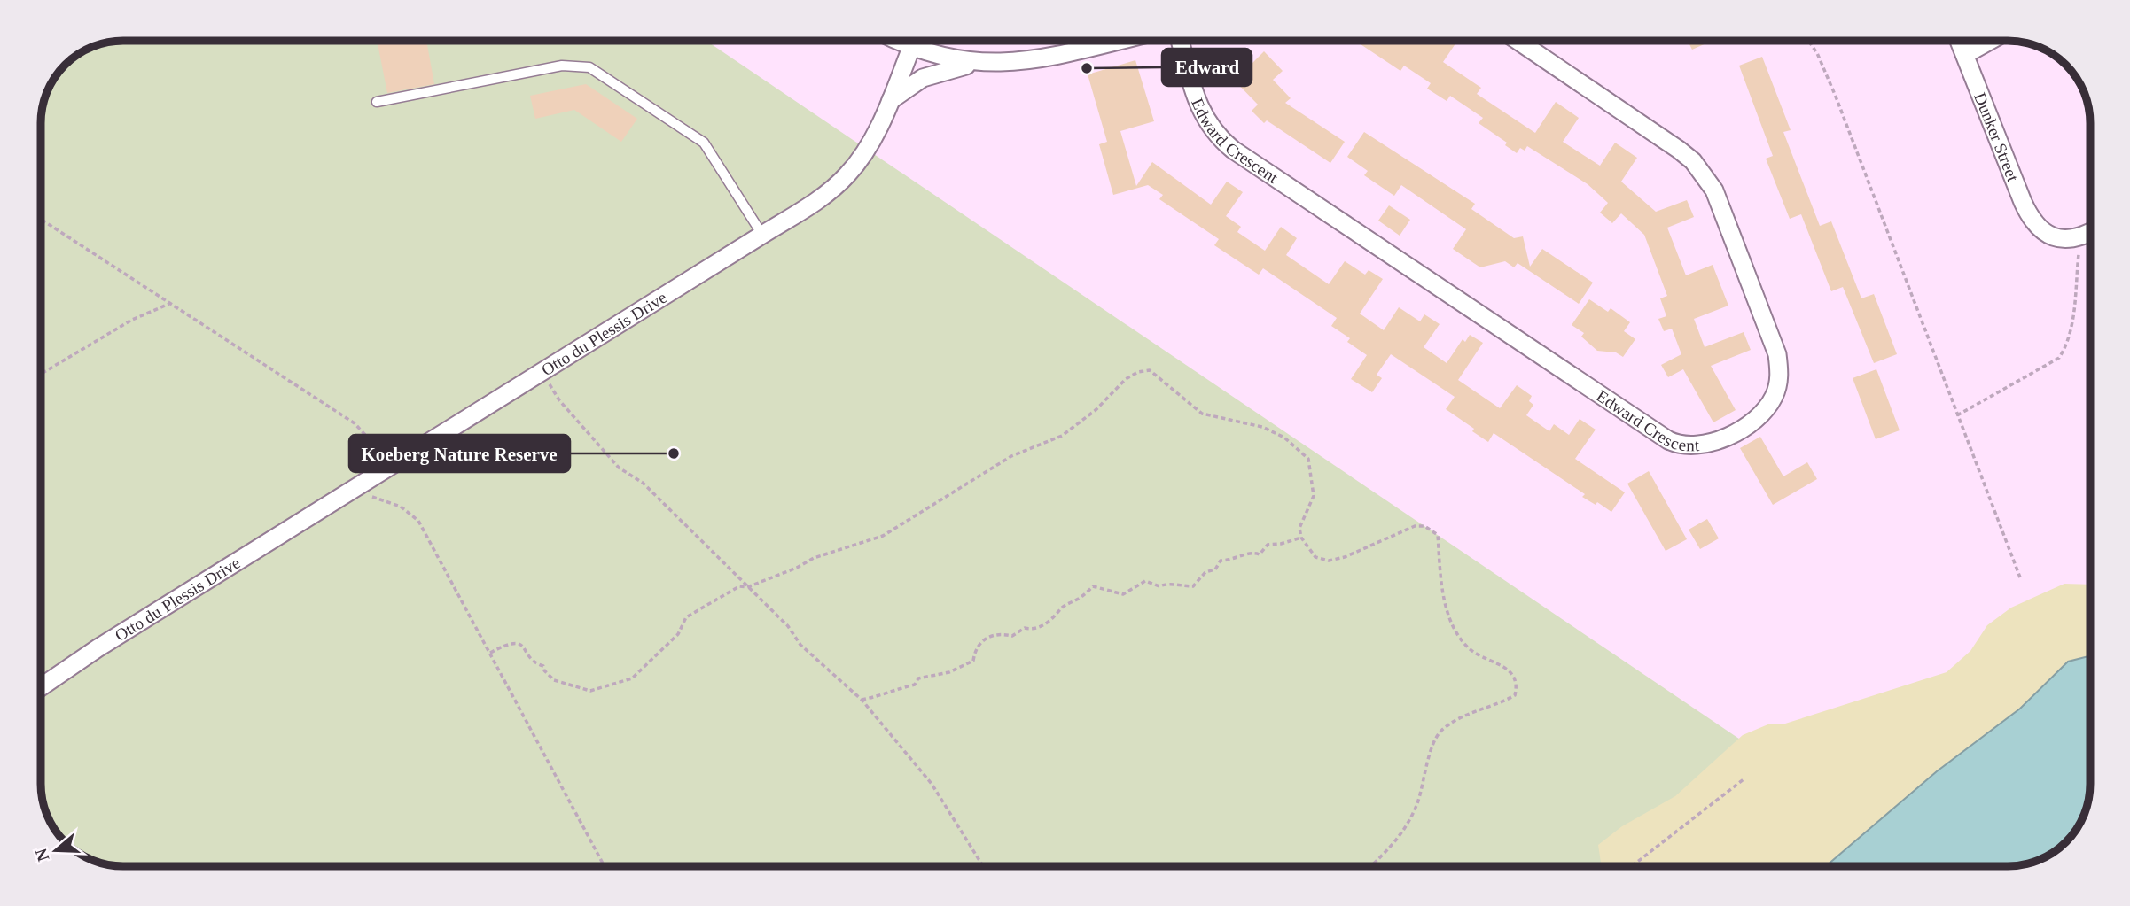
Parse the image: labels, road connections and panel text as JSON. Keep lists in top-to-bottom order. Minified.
{"streets":{"street":["Edward Crescent","Dunker Street","Otto du Plessis Drive"]},"places":["Edward","Koeberg Nature Reserve"],"north":"left"}
